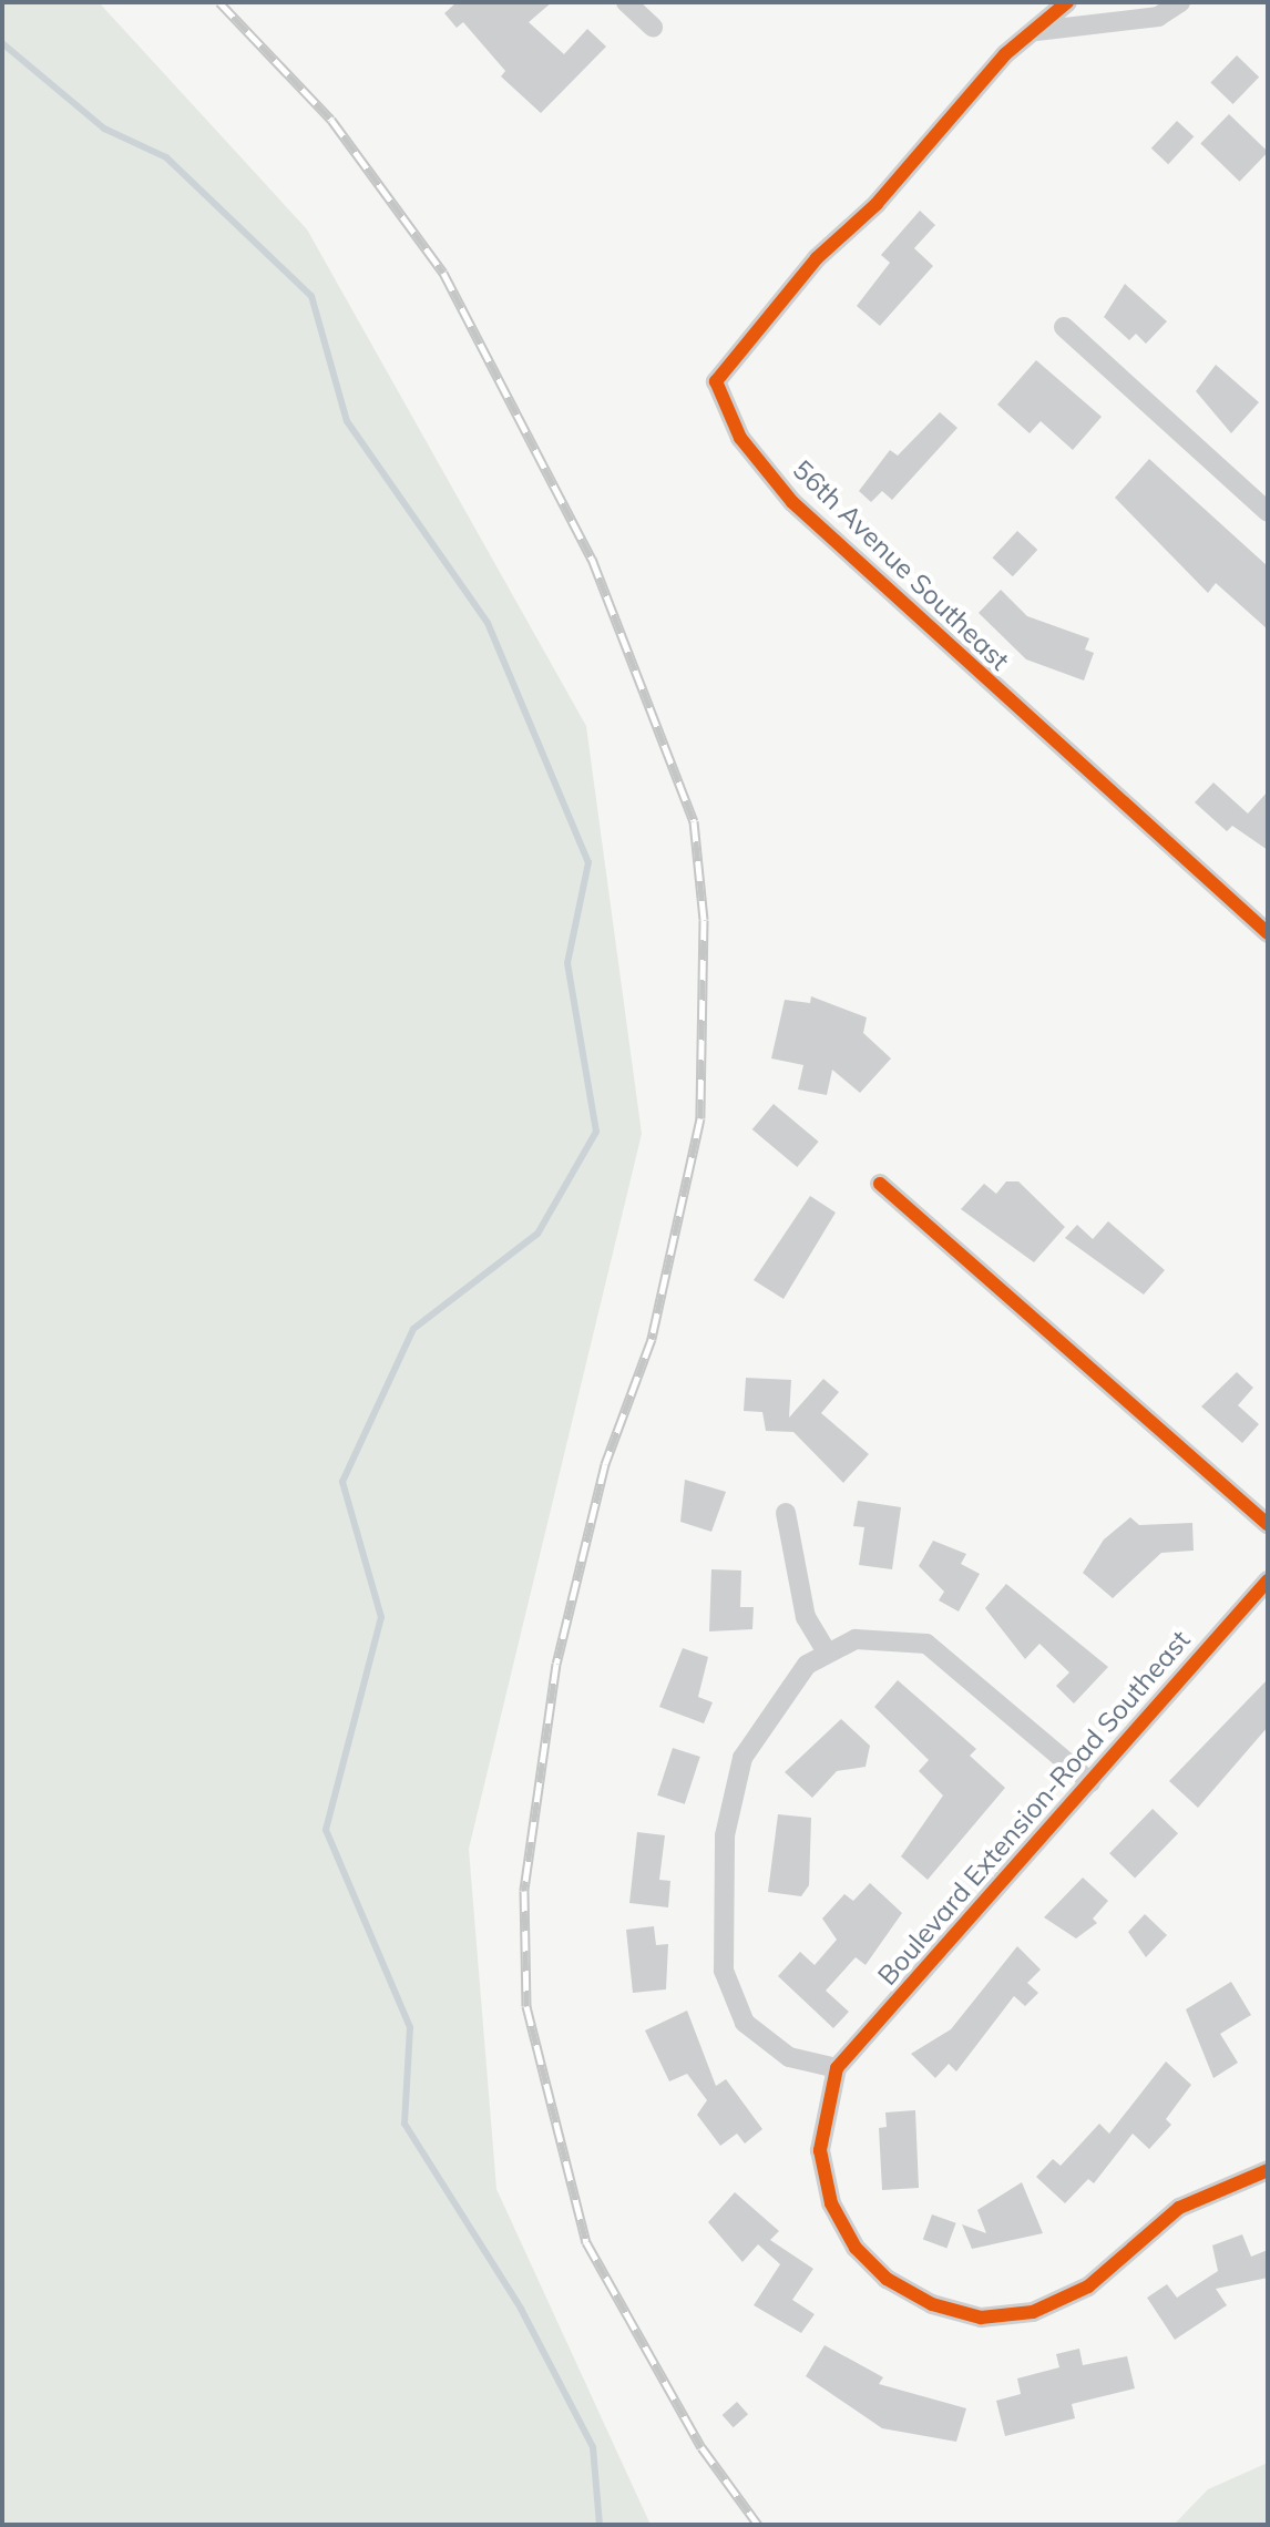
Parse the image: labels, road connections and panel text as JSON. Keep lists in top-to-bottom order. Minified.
{"streets":{"street":["56th Avenue Southeast","Boulevard Extension-Road Southeast"]}}
